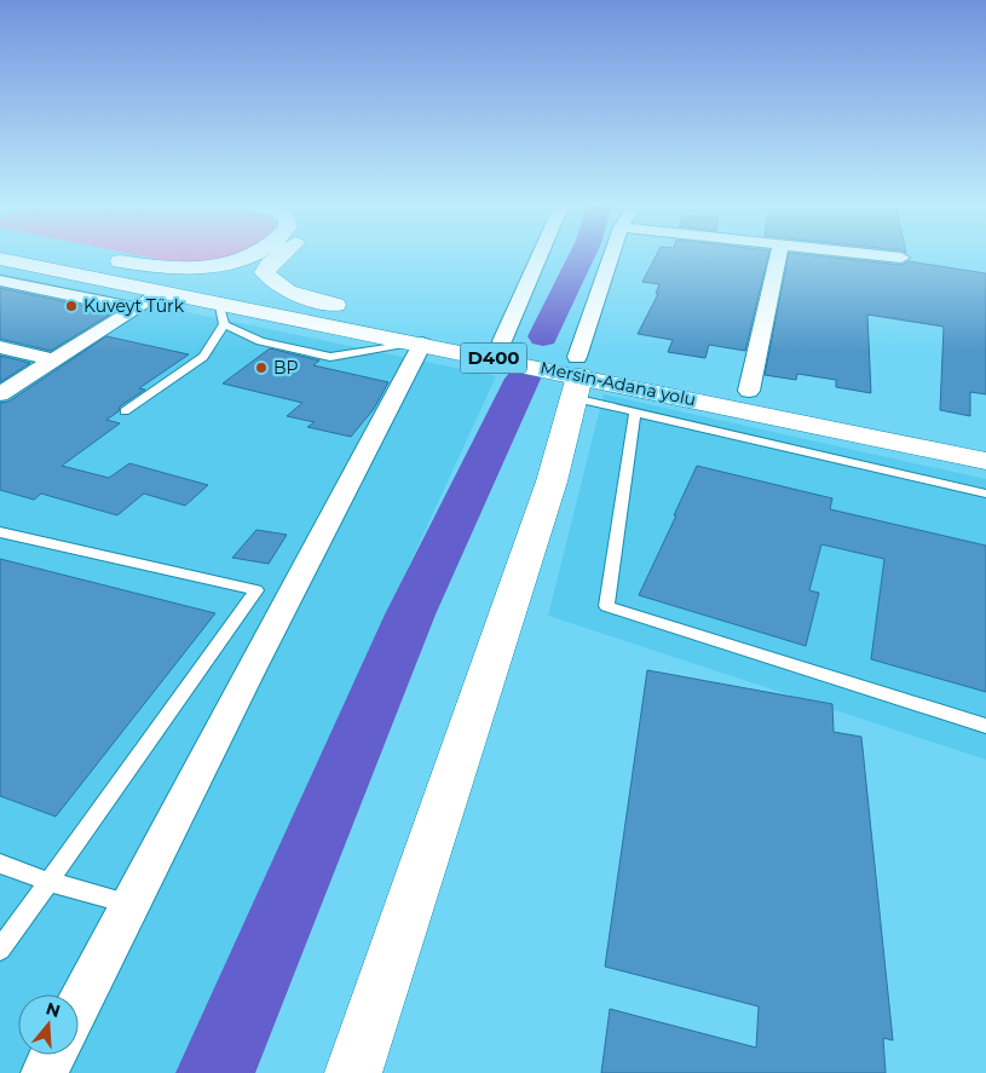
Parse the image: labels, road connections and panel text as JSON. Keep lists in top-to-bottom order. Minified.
{"streets":{"main road":["D400","Mersin-Adana yolu"]},"places":["Kuveyt Türk","BP"],"north":"top"}
